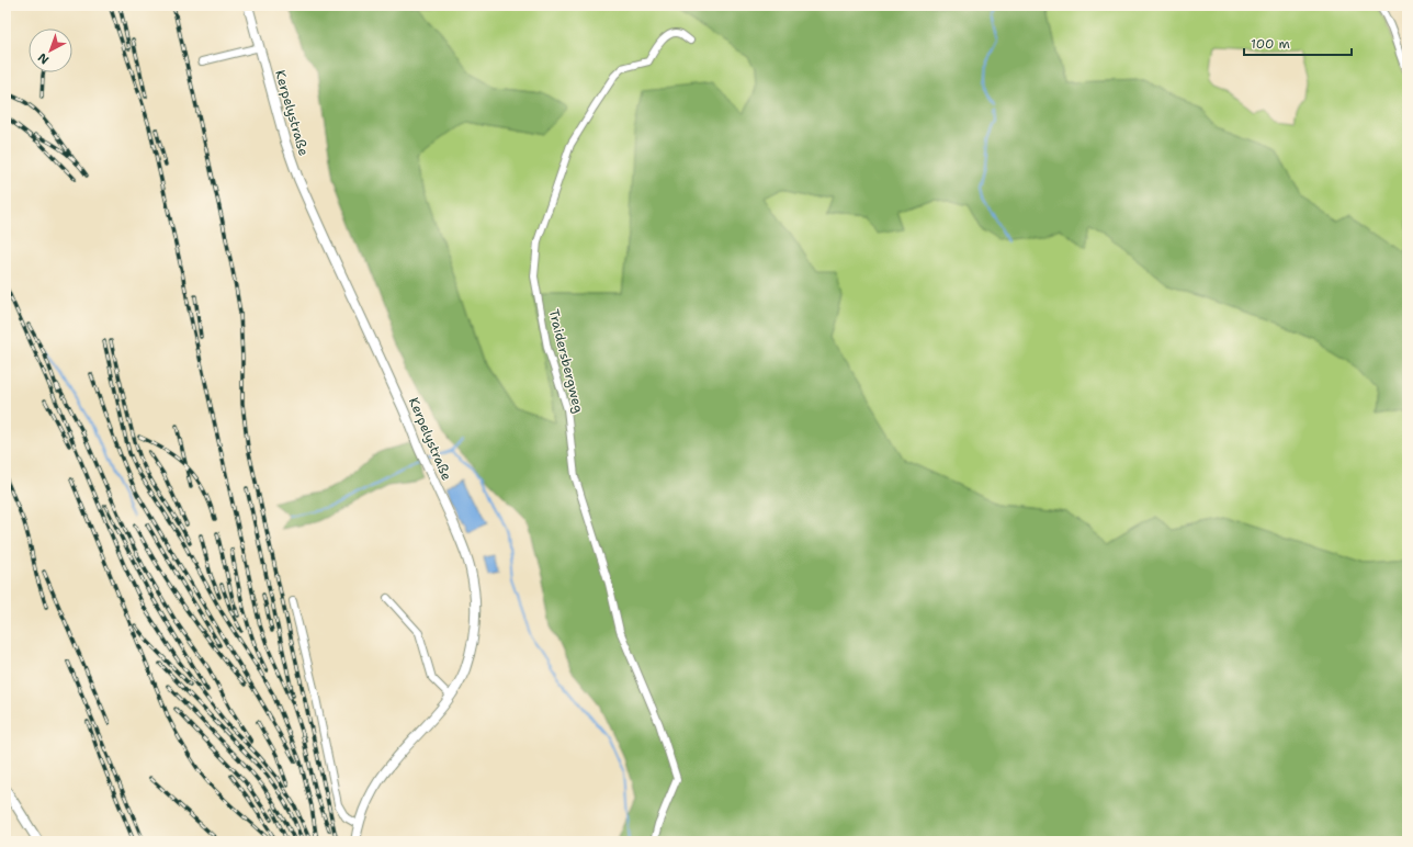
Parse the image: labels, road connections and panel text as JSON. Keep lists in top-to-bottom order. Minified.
{"streets":{"main road":["Kerpelystraße"],"street":["Traidersbergweg"]},"scale_bar":"100 m","north":"bottom left"}
